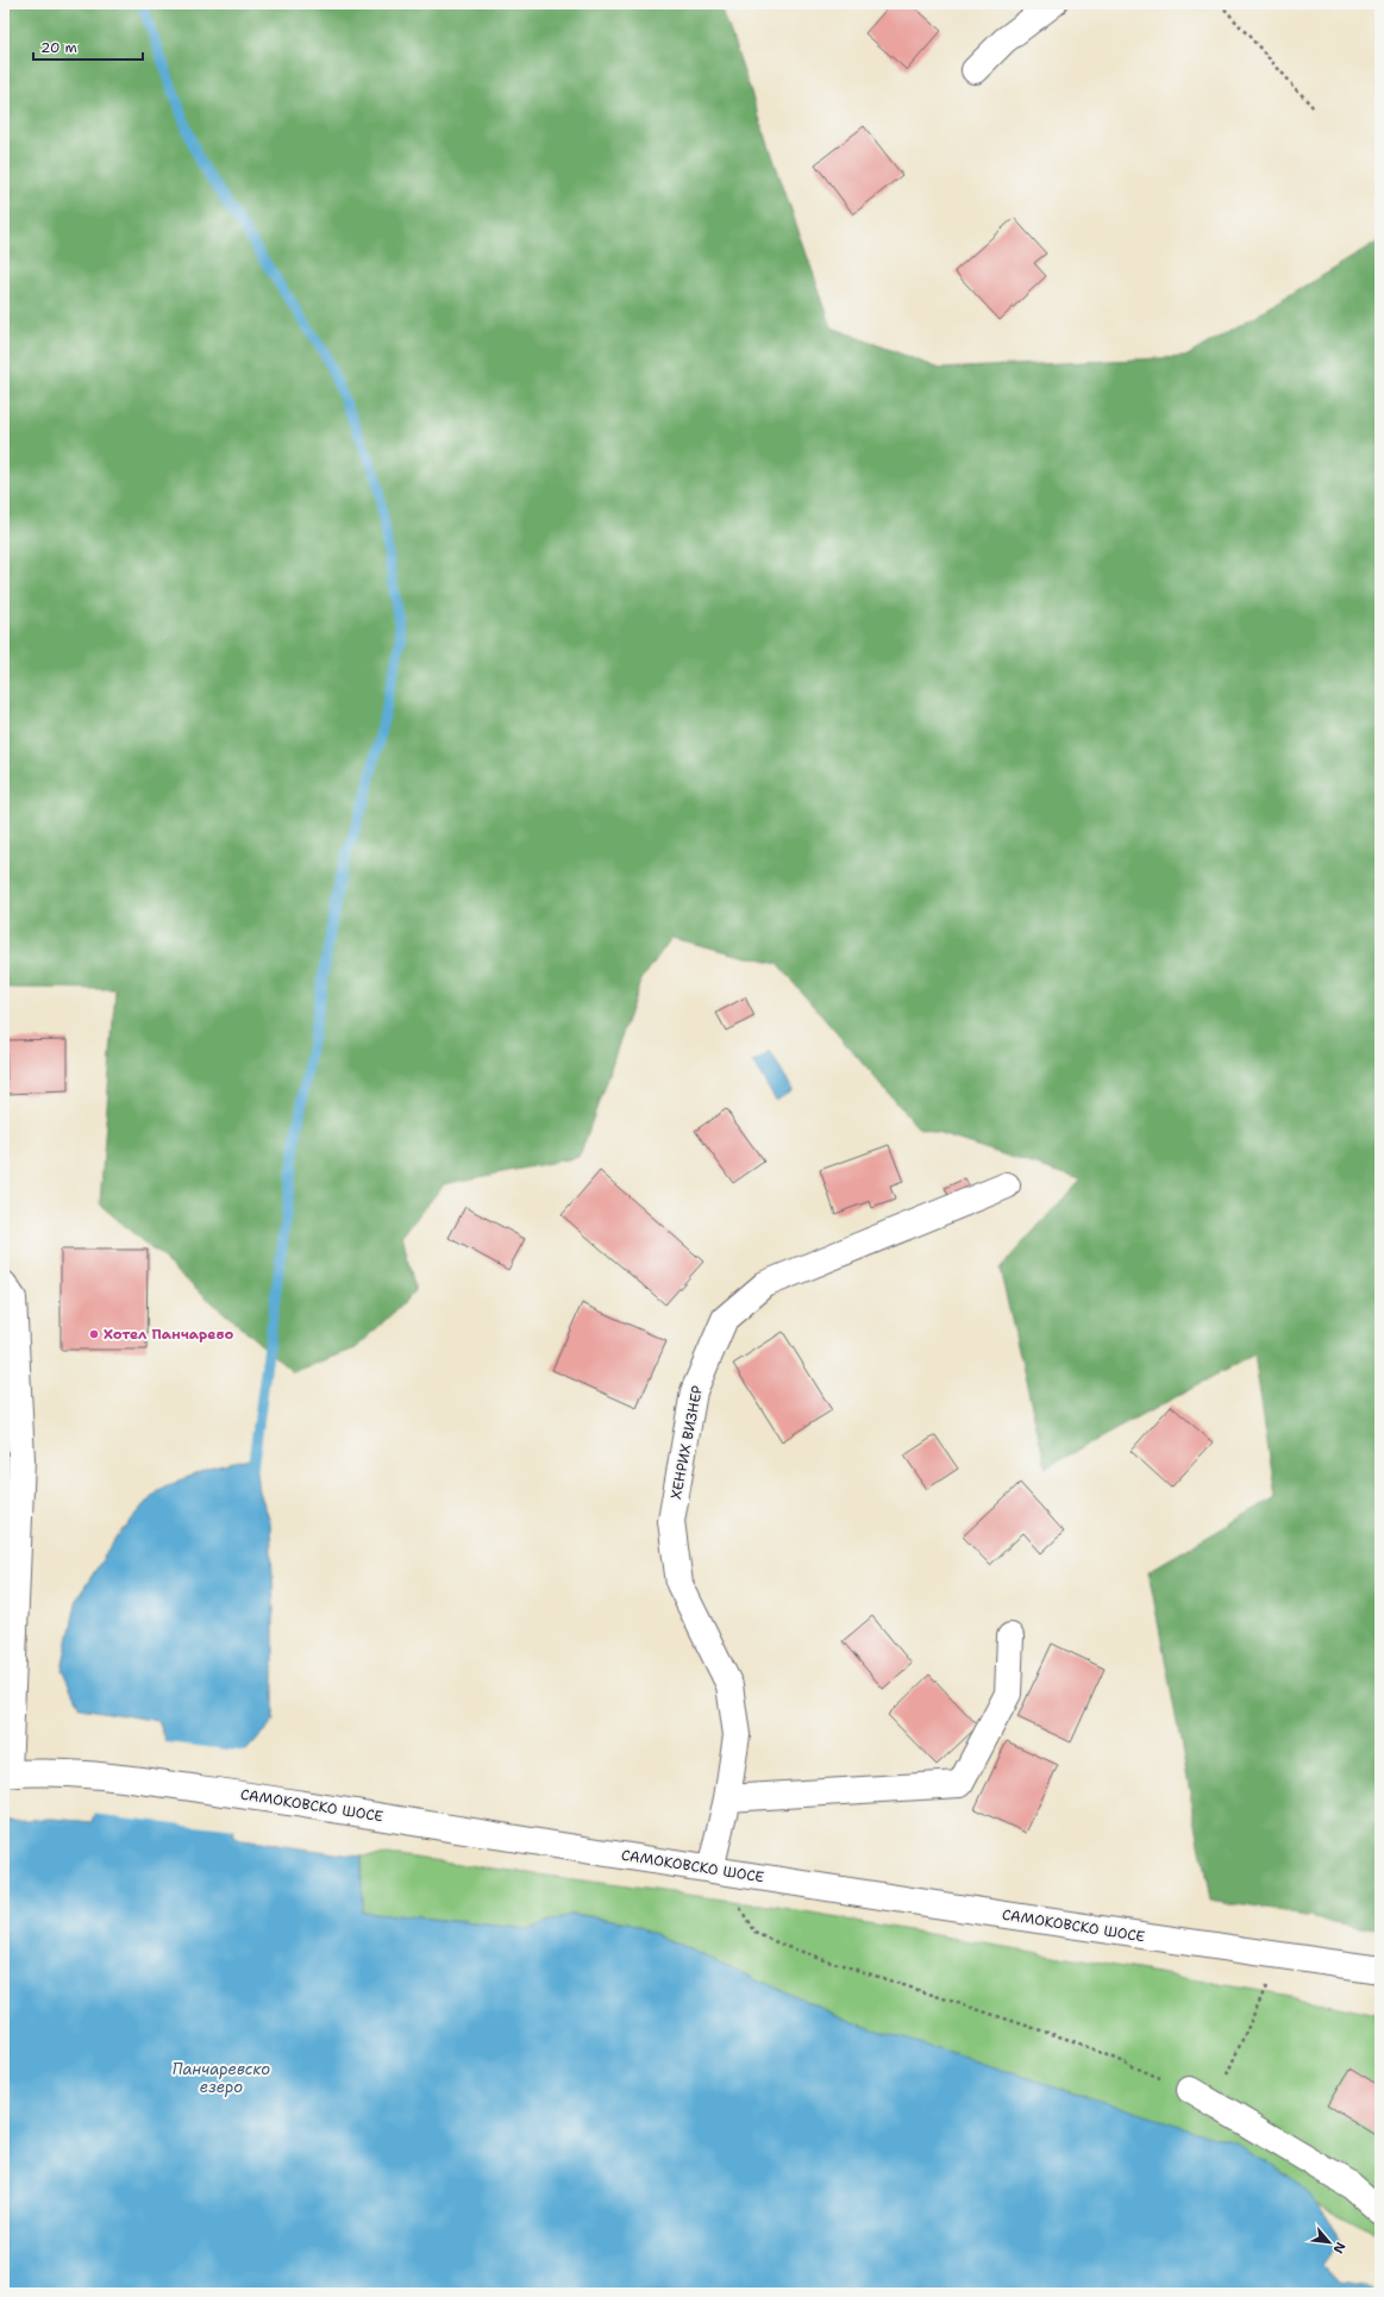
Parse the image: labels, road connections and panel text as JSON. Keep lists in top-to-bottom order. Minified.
{"streets":{"street":["ХЕНРИХ ВИЗНЕР","САМОКОВСКО ШОСЕ"]},"crossings":[["ХЕНРИХ ВИЗНЕР","САМОКОВСКО ШОСЕ"]],"water":["Панчаревско езеро"],"places":["Хотел Панчарево"],"scale_bar":"20 m","north":"bottom right"}
